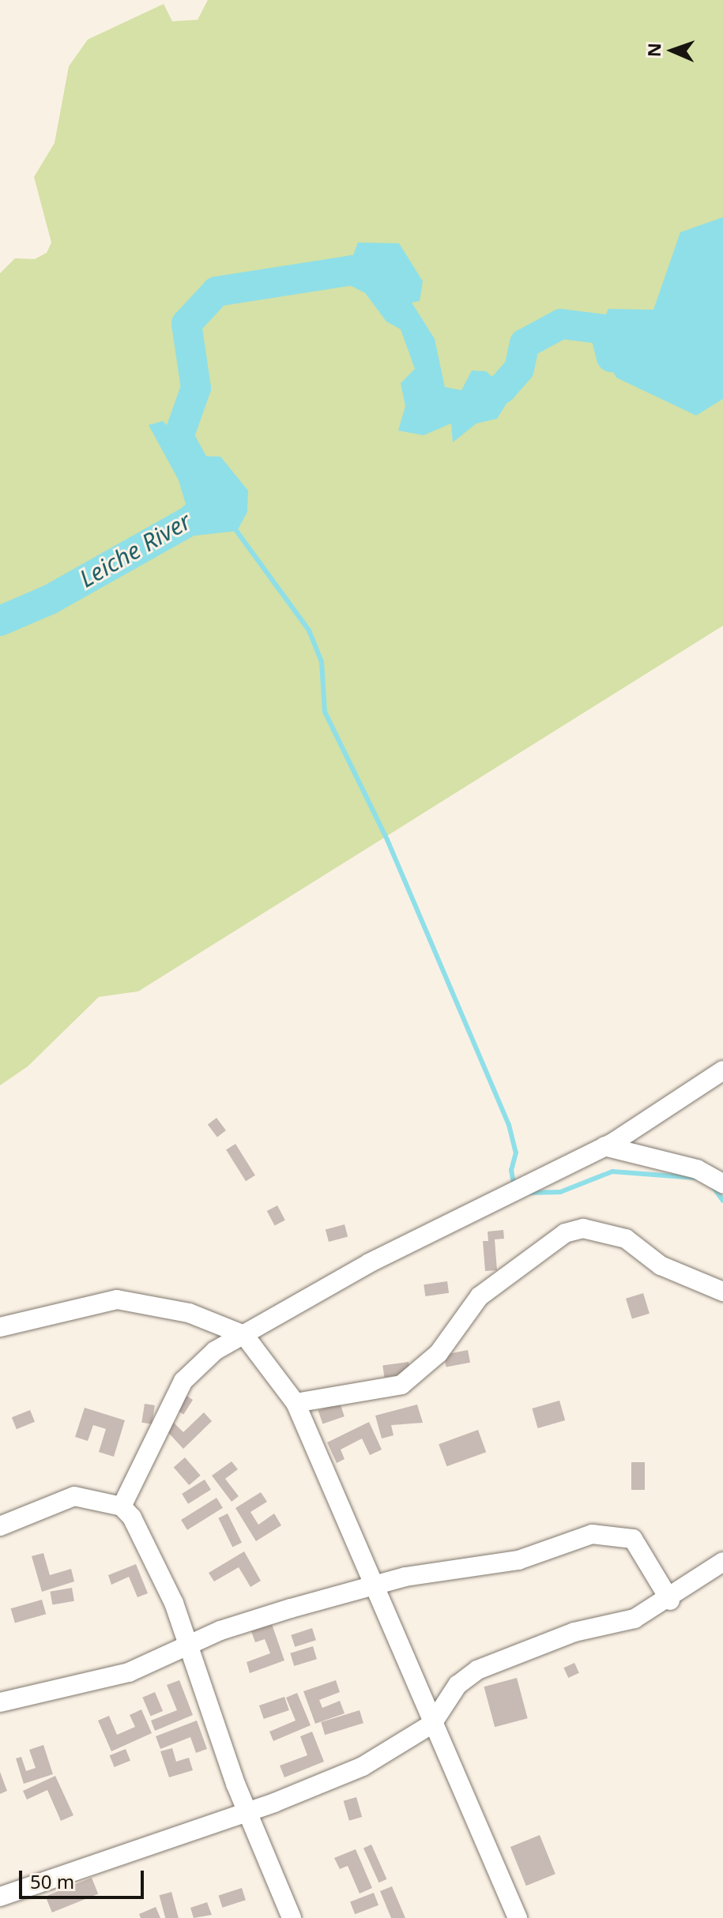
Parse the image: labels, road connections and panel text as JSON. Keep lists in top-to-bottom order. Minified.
{"water":["Leiche River"],"scale_bar":"50 m","north":"left"}
